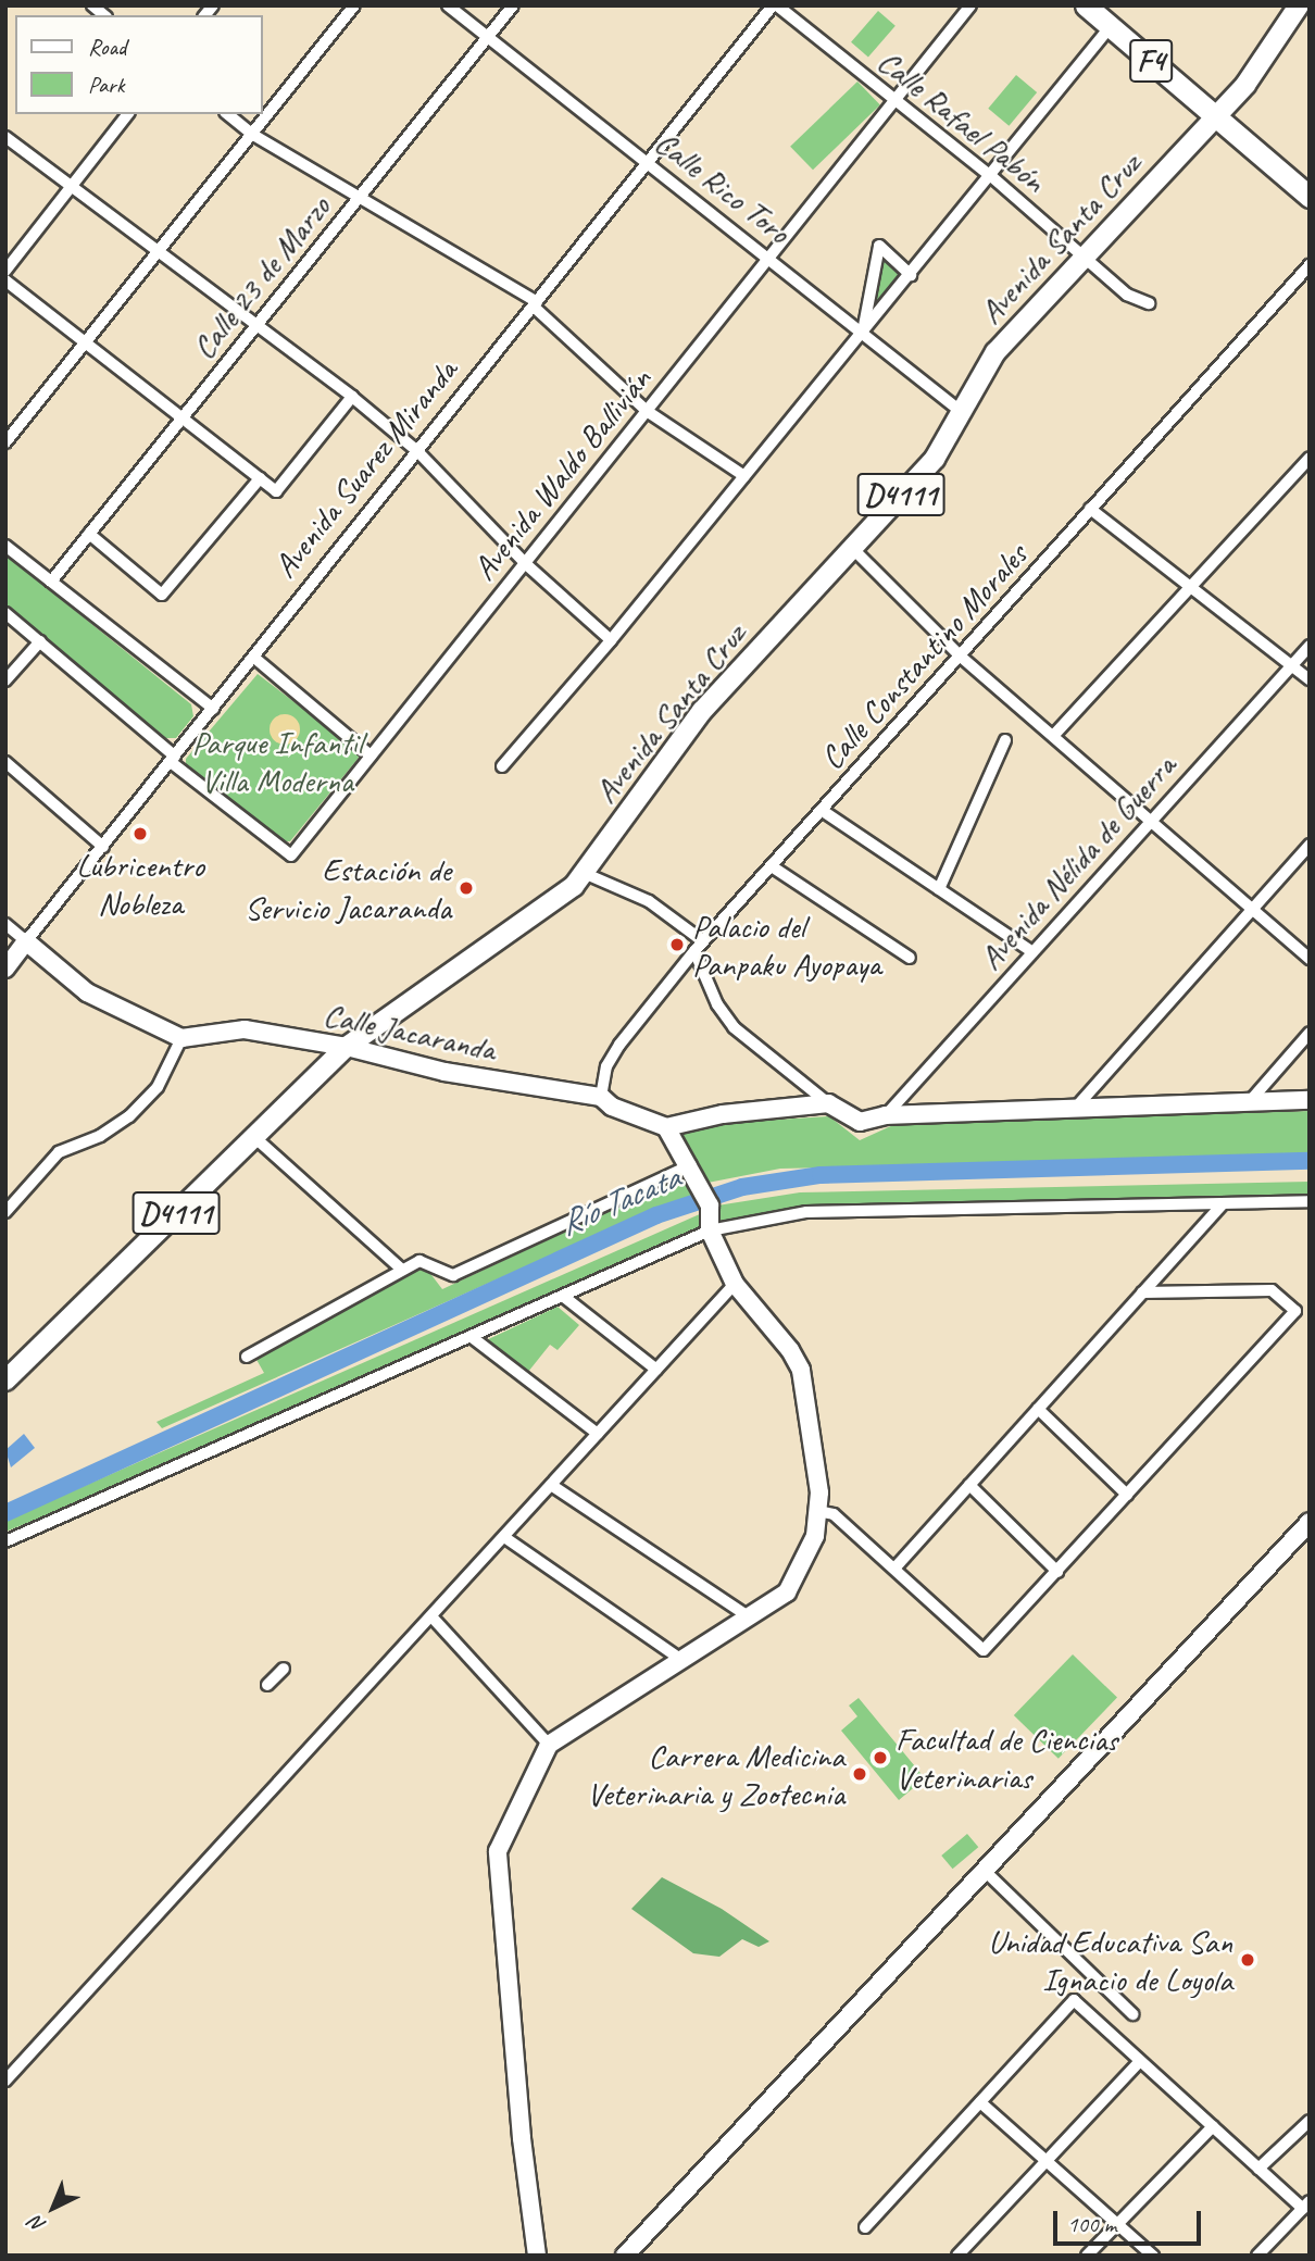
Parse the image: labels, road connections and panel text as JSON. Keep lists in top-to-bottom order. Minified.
{"streets":{"highway":["F4"],"main road":["Avenida Santa Cruz","D4111"],"street":["Calle Rafael Pabón","Calle Rico Toro","Calle 23 de Marzo","Avenida Suarez Miranda","Avenida Waldo Ballivián","Calle Constantino Morales","Avenida Nélida de Guerra","Calle Jacaranda"]},"crossings":[["F4","Avenida Santa Cruz"],["Calle Rafael Pabón","Avenida Santa Cruz"],["Calle Rafael Pabón","Avenida Suarez Miranda"],["Calle Rafael Pabón","Avenida Waldo Ballivián"],["Calle Rico Toro","Avenida Santa Cruz"],["Calle Rico Toro","Calle 23 de Marzo"],["Calle Rico Toro","Avenida Suarez Miranda"],["Calle Rico Toro","Avenida Waldo Ballivián"],["Avenida Santa Cruz","Calle Jacaranda"],["Avenida Suarez Miranda","Avenida Waldo Ballivián"],["Calle Constantino Morales","Calle Jacaranda"]],"water":["Río Tacata"],"parks":["Parque Infantil Villa Moderna"],"places":["Lubricentro Nobleza","Estación de Servicio Jacaranda","Palacio del Panpaku Ayopaya","Facultad de Ciencias Veterinarias","Carrera Medicina Veterinaria y Zootecnia","Unidad Educativa San Ignacio de Loyola"],"legend":["Road","Park"],"scale_bar":"100 m","north":"bottom left"}
